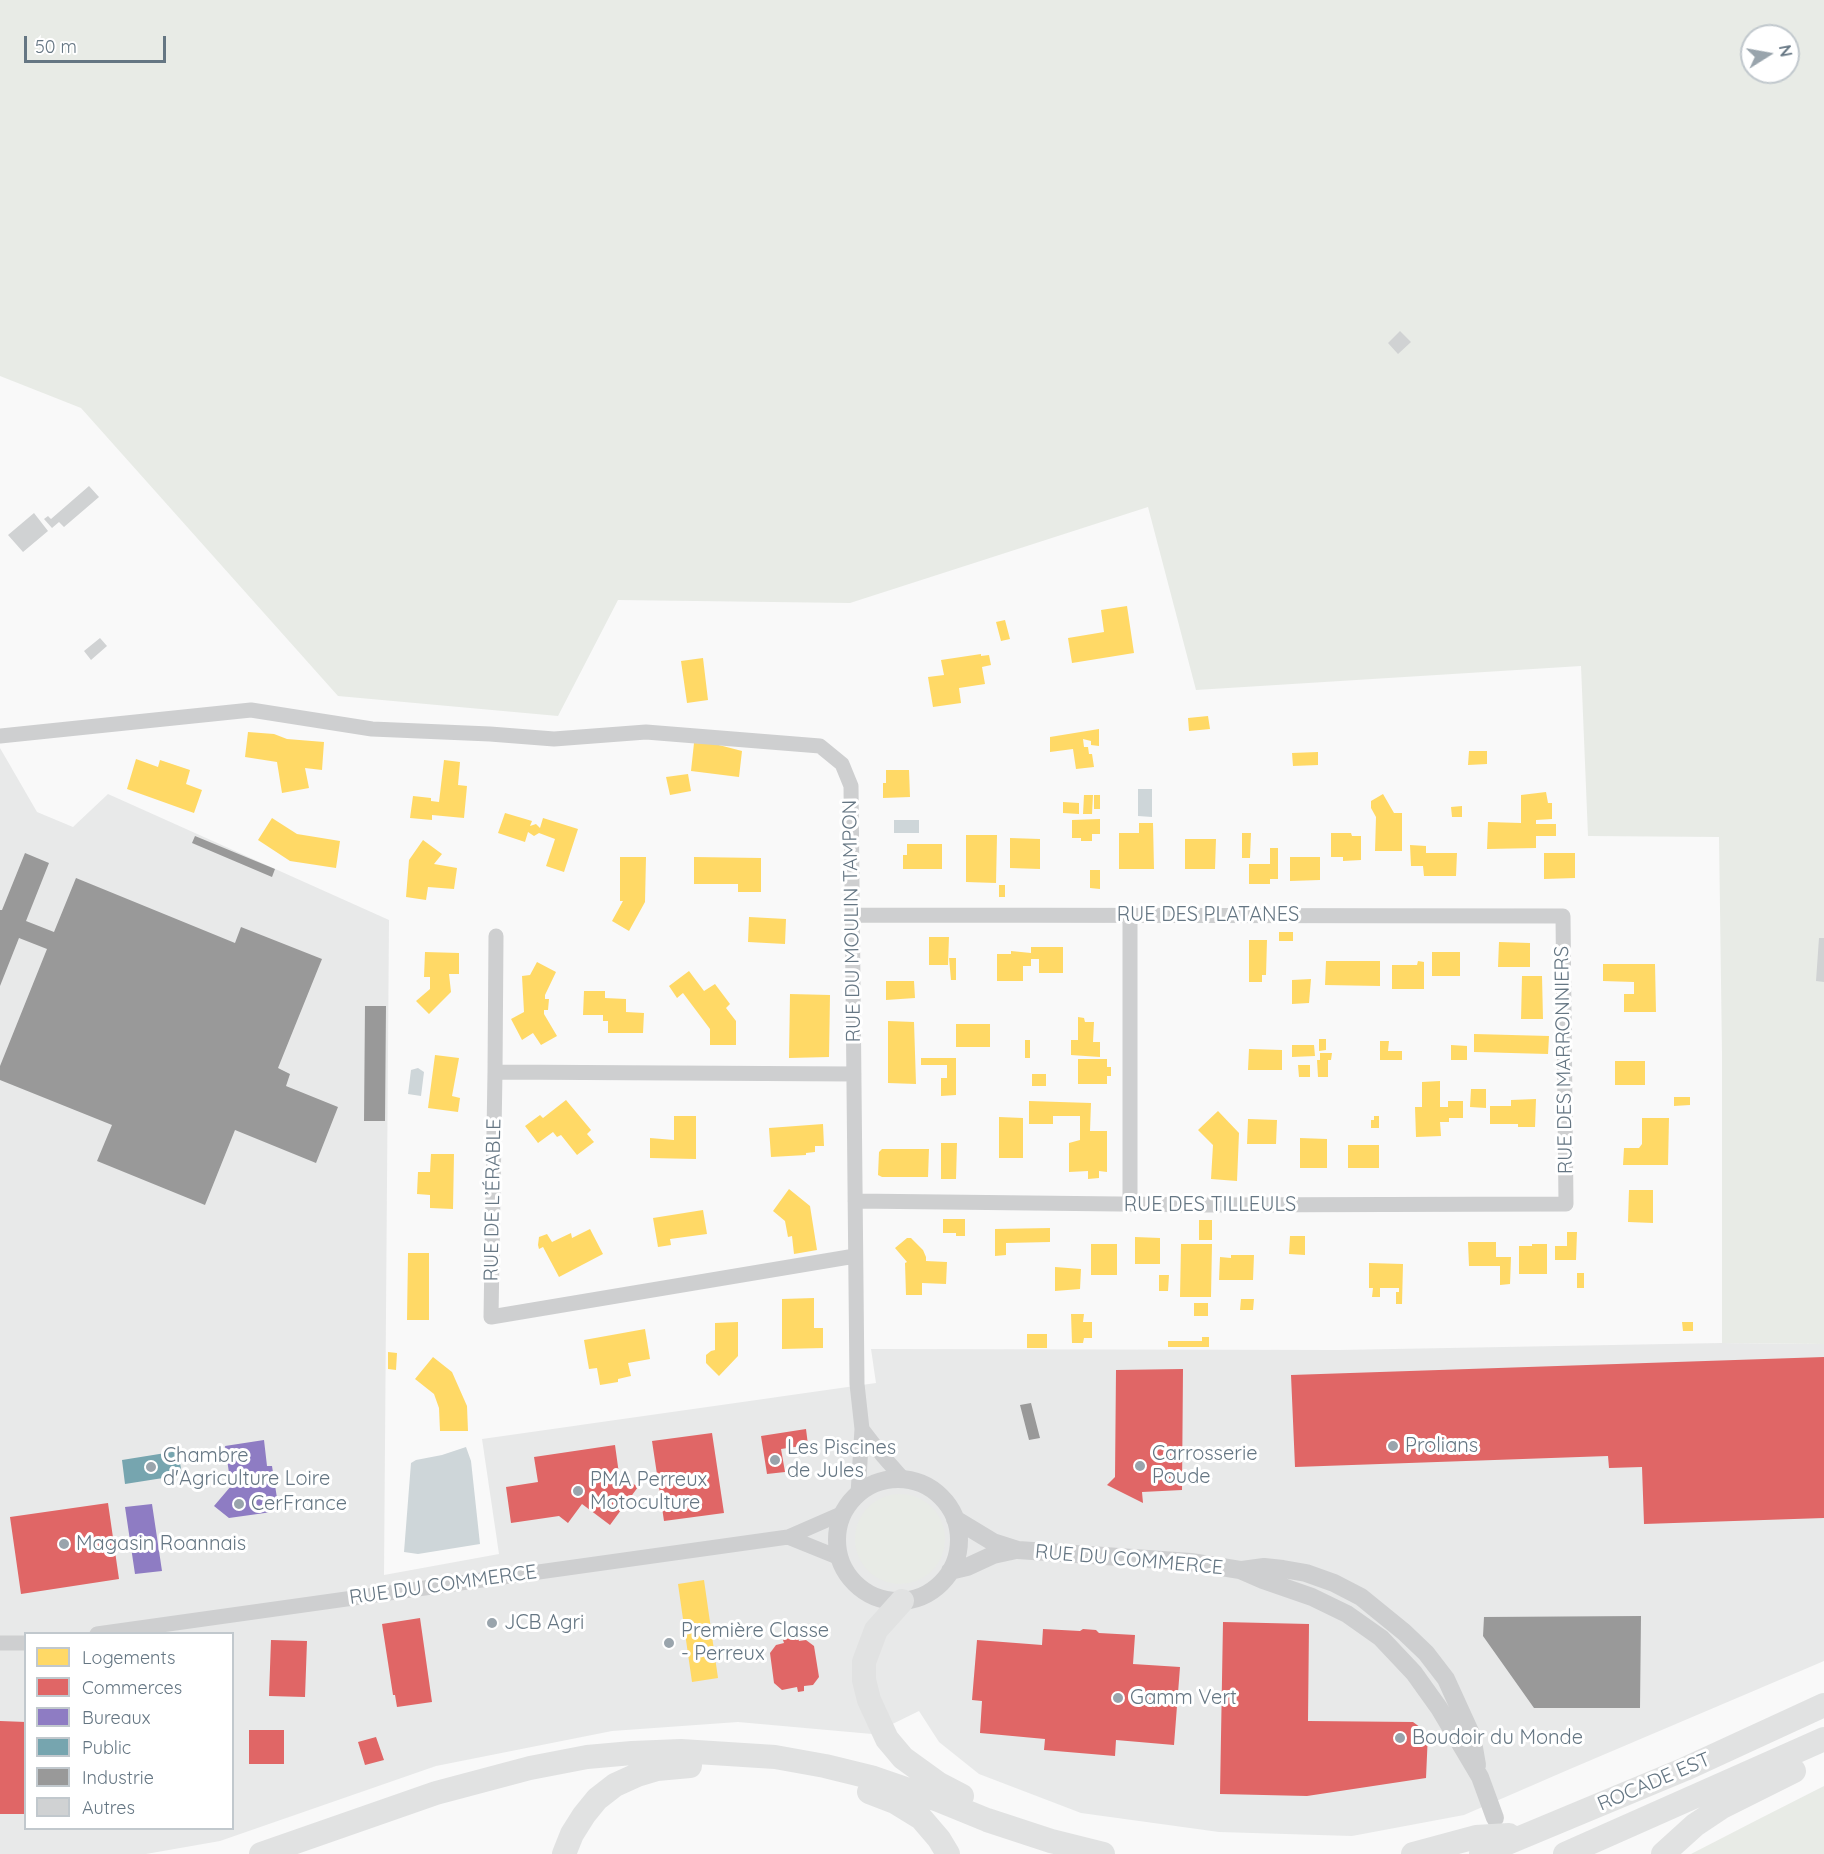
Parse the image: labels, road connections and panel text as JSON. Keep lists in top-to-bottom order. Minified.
{"streets":{"highway":["ROCADE EST"],"street":["RUE DES PLATANES","RUE DU MOULIN TAMPON","RUE DES MARRONNIERS","RUE DE L’ÉRABLE","RUE DES TILLEULS","RUE DU COMMERCE"]},"crossings":[["RUE DES PLATANES","RUE DU MOULIN TAMPON"],["RUE DES PLATANES","RUE DES MARRONNIERS"],["RUE DU MOULIN TAMPON","RUE DE L’ÉRABLE"],["RUE DU MOULIN TAMPON","RUE DES TILLEULS"],["RUE DU MOULIN TAMPON","RUE DU COMMERCE"],["RUE DES MARRONNIERS","RUE DES TILLEULS"]],"places":["Prolians","Les Piscines de Jules","Carrosserie Poude","Chambre d'Agriculture Loire","PMA Perreux Motoculture","CerFrance","Magasin Roannais","JCB Agri","Première Classe - Perreux","Gamm Vert","Boudoir du Monde"],"legend":["Logements","Commerces","Bureaux","Public","Industrie","Autres"],"scale_bar":"50 m","north":"right"}
